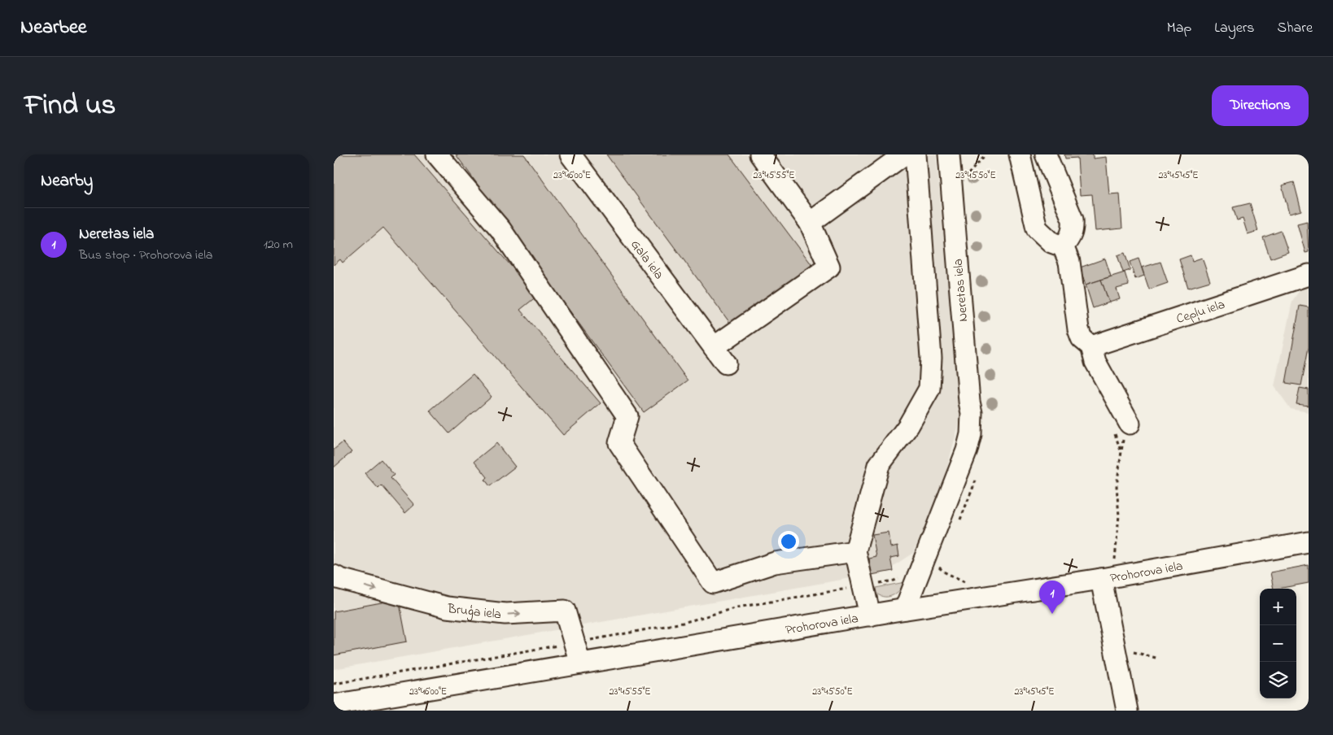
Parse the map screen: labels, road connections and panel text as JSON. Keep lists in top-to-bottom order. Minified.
{"streets":{"street":["Gala iela","Neretas iela","Cepļu iela","Prohorova iela","Bruģa iela"]},"crossings":[["Neretas iela","Prohorova iela"],["Prohorova iela","Bruģa iela"]],"one_way":["Bruģa iela"],"page":{"header":"Nearbee","nav":["Map","Layers","Share"],"title":"Find us","buttons":"Directions","heading":"Nearby","list":[{"mark":"1","name":"Neretas iela","note":"Bus stop · Prohorova iela","value":"120 m"}],"pins":"1","map_buttons":["+","−"]},"coordinates":["23°46'00\"E","23°45'55\"E","23°45'50\"E","23°45'45\"E"]}
